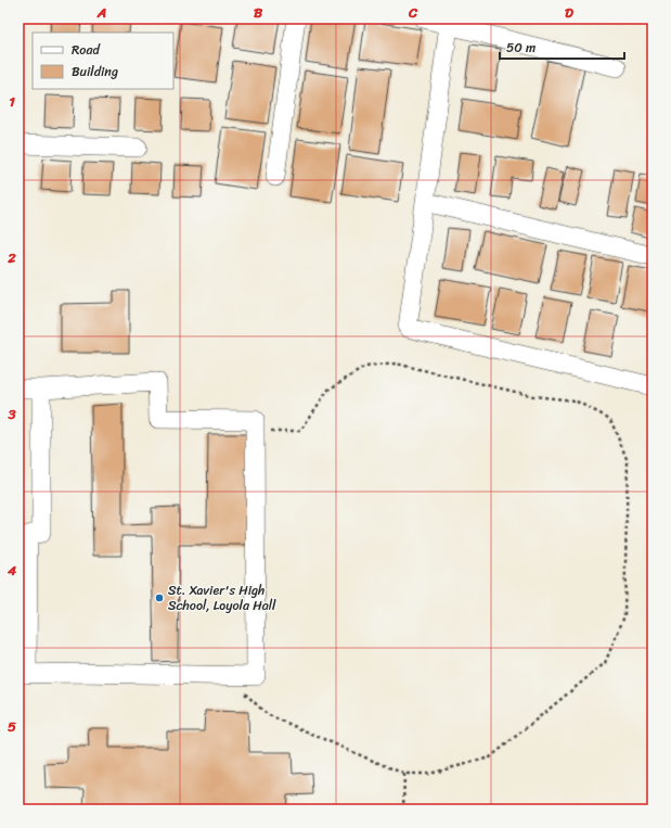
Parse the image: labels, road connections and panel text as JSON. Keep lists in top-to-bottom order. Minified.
{"places":["St. Xavier's High School, Loyola Hall"],"legend":["Road","Building"],"scale_bar":"50 m","grid":{"columns":["A","B","C","D"],"rows":["1","2","3","4","5"]}}
